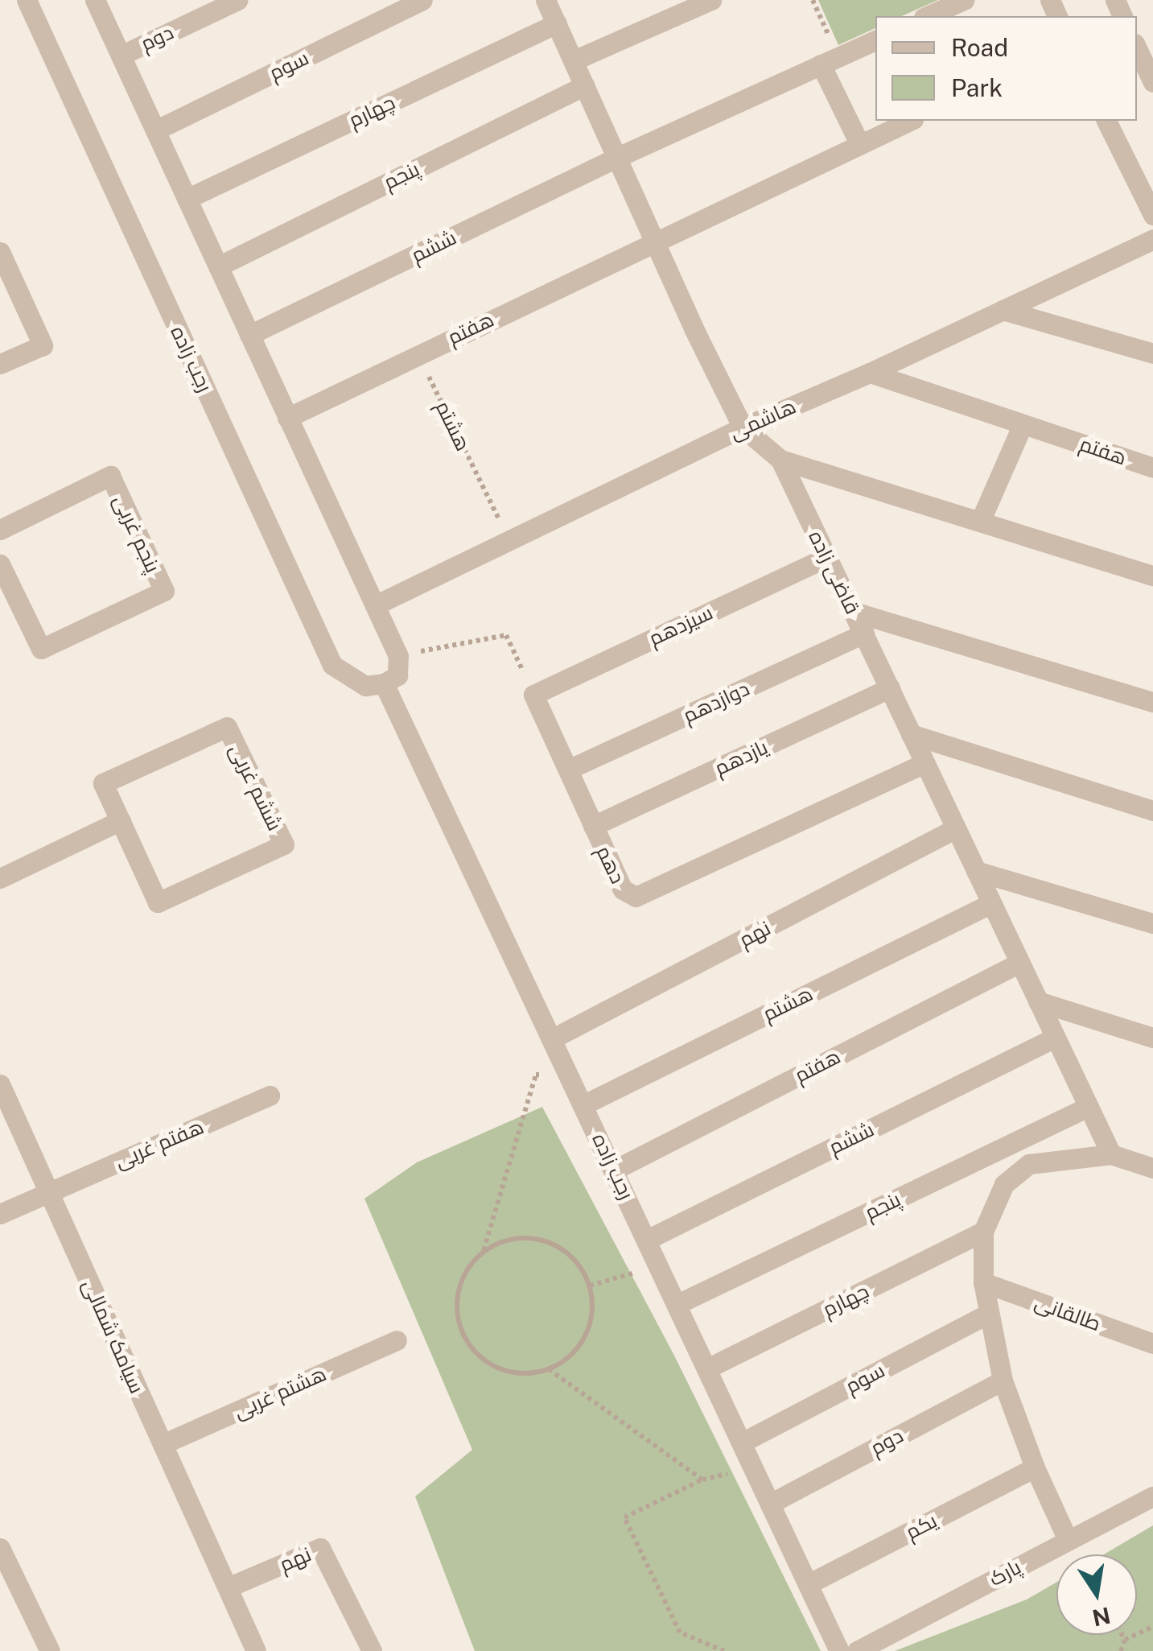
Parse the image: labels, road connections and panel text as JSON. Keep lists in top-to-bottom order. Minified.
{"streets":{"street":["دوم","سوم","چهارم","پنجم","ششم","هفتم","رجب زاده","هاشمی","هشتم","پنجم غربی","قاضی زاده","سیزدهم","دوازدهم","یازدهم","ششم غربی","دهم","نهم","هفتم غربی","طالقانی","سیامک شمالی","هشتم غربی","یکم","پارک"]},"crossings":[["دوم","رجب زاده"],["سوم","رجب زاده"],["چهارم","رجب زاده"],["چهارم","قاضی زاده"],["پنجم","رجب زاده"],["پنجم","قاضی زاده"],["ششم","رجب زاده"],["ششم","قاضی زاده"],["هفتم","رجب زاده"],["هفتم","هاشمی"],["هفتم","هشتم"],["هفتم","قاضی زاده"],["رجب زاده","هشتم"],["رجب زاده","نهم"],["رجب زاده","یکم"],["هاشمی","هشتم"],["هاشمی","قاضی زاده"],["هشتم","قاضی زاده"],["قاضی زاده","سیزدهم"],["قاضی زاده","دوازدهم"],["قاضی زاده","یازدهم"],["قاضی زاده","دهم"],["قاضی زاده","نهم"],["سیزدهم","دهم"],["دوازدهم","دهم"],["یازدهم","دهم"],["نهم","سیامک شمالی"],["هفتم غربی","سیامک شمالی"],["سیامک شمالی","هشتم غربی"]],"legend":["Road","Park"],"north":"bottom"}
